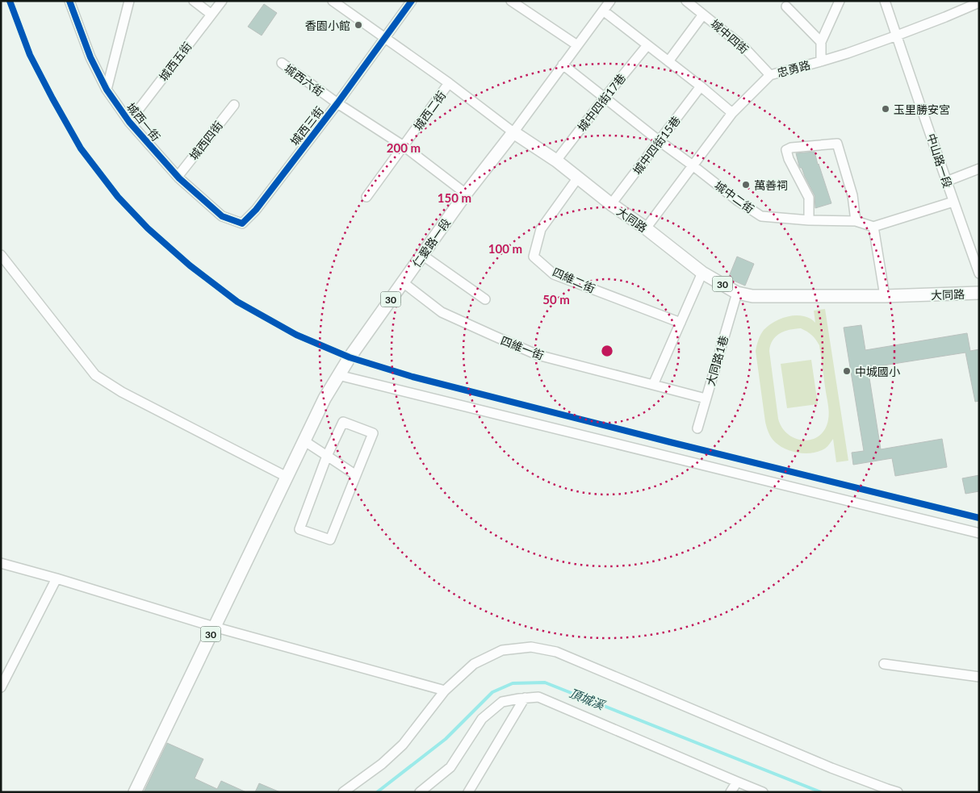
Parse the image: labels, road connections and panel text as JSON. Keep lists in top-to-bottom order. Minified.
{"streets":{"main road":["大同路","仁愛路一段","30"],"street":["城中四街","城西五街","忠勇路","城西六街","城中四街17巷","城西二街","城西一街","城西三街","城西四街","城中四街15巷","中山路一段","城中二街","四維二街","四維一街","大同路1巷"]},"crossings":[["城中四街","忠勇路"],["城西五街","城西一街"],["忠勇路","中山路一段"],["忠勇路","城中二街"],["忠勇路","大同路"],["城西六街","城西二街"],["城西六街","城西三街"],["城西六街","仁愛路一段"],["城中四街17巷","城中二街"],["城中四街17巷","大同路"],["城西二街","大同路"],["城西一街","城西三街"],["城西一街","城西四街"],["城西三街","大同路"],["城中四街15巷","城中二街"],["城中四街15巷","大同路"],["城中二街","仁愛路一段"],["大同路","仁愛路一段"],["大同路","四維二街"],["大同路","大同路1巷"],["仁愛路一段","30"],["仁愛路一段","四維一街"],["四維一街","大同路1巷"]],"water":["頂城溪"],"places":["香園小館","玉里勝安宮","萬善祠","中城國小"],"rings":["200 m","150 m","100 m","50 m"]}
